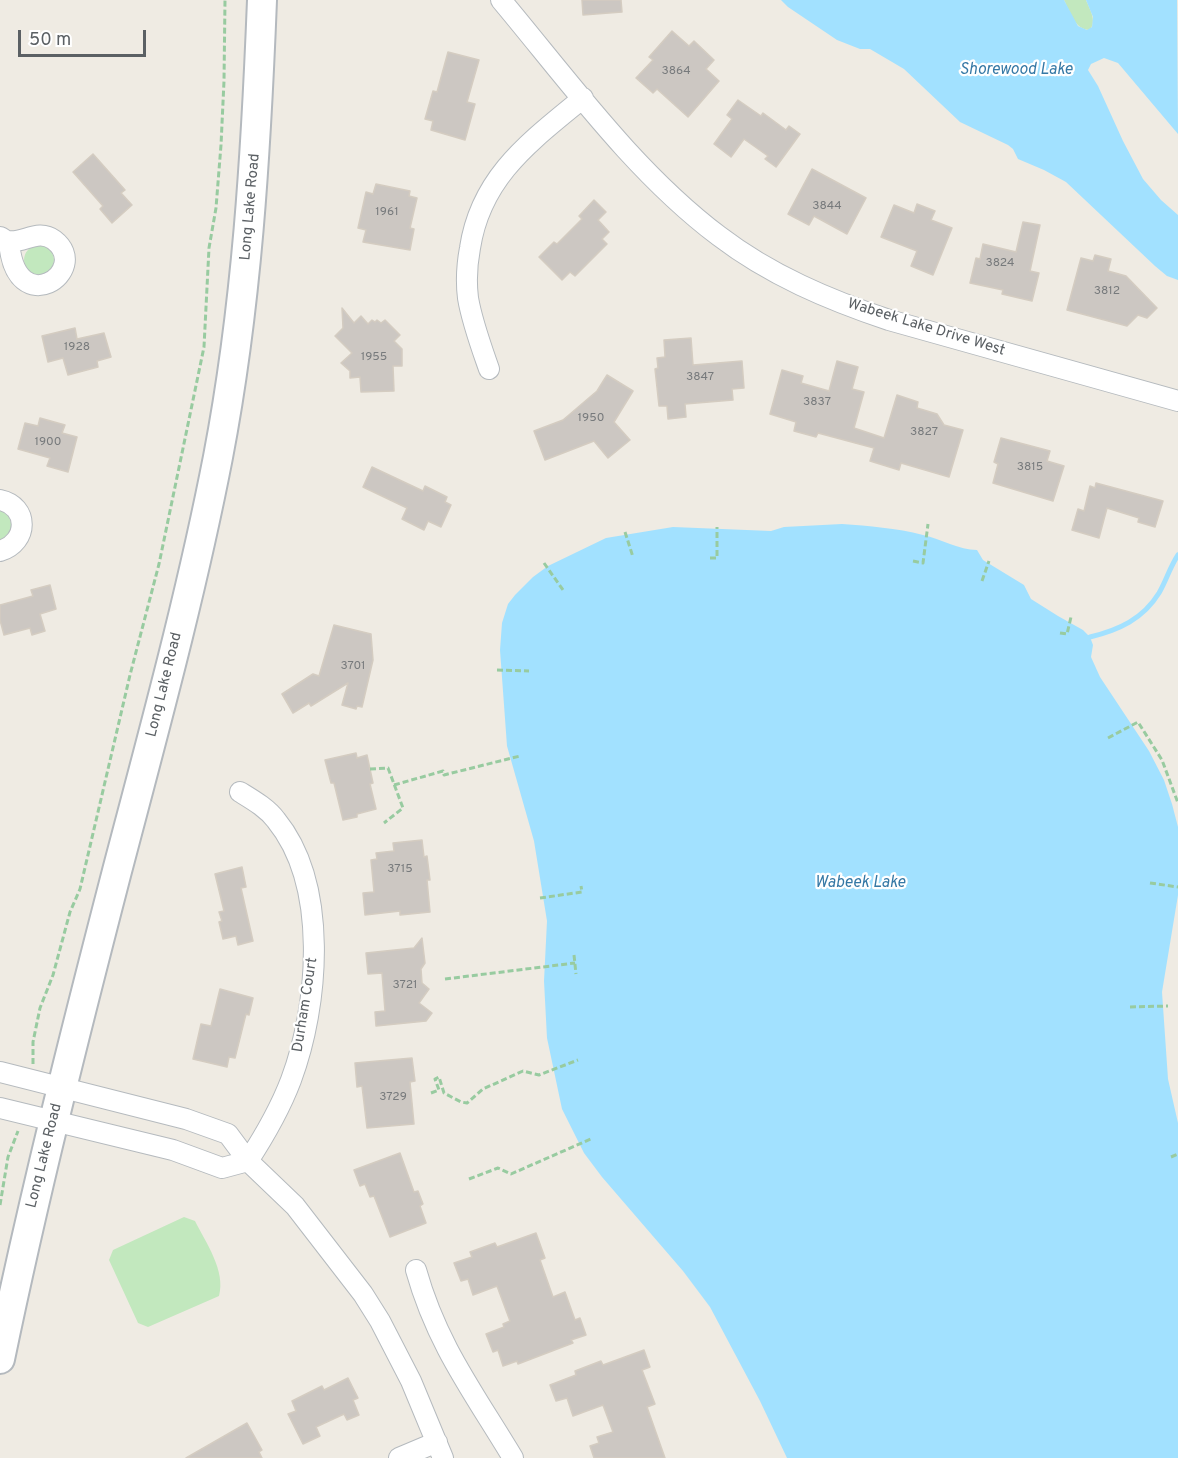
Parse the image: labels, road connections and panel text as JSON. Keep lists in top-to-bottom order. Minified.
{"streets":{"main road":["Long Lake Road"],"street":["Wabeek Lake Drive West","Durham Court"]},"water":["Shorewood Lake","Wabeek Lake"],"house_numbers":["3864","3844","1961","3824","3812","1928","1955","3847","3837","1950","3827","1900","3815","3701","3715","3721","3729"],"scale_bar":"50 m"}
